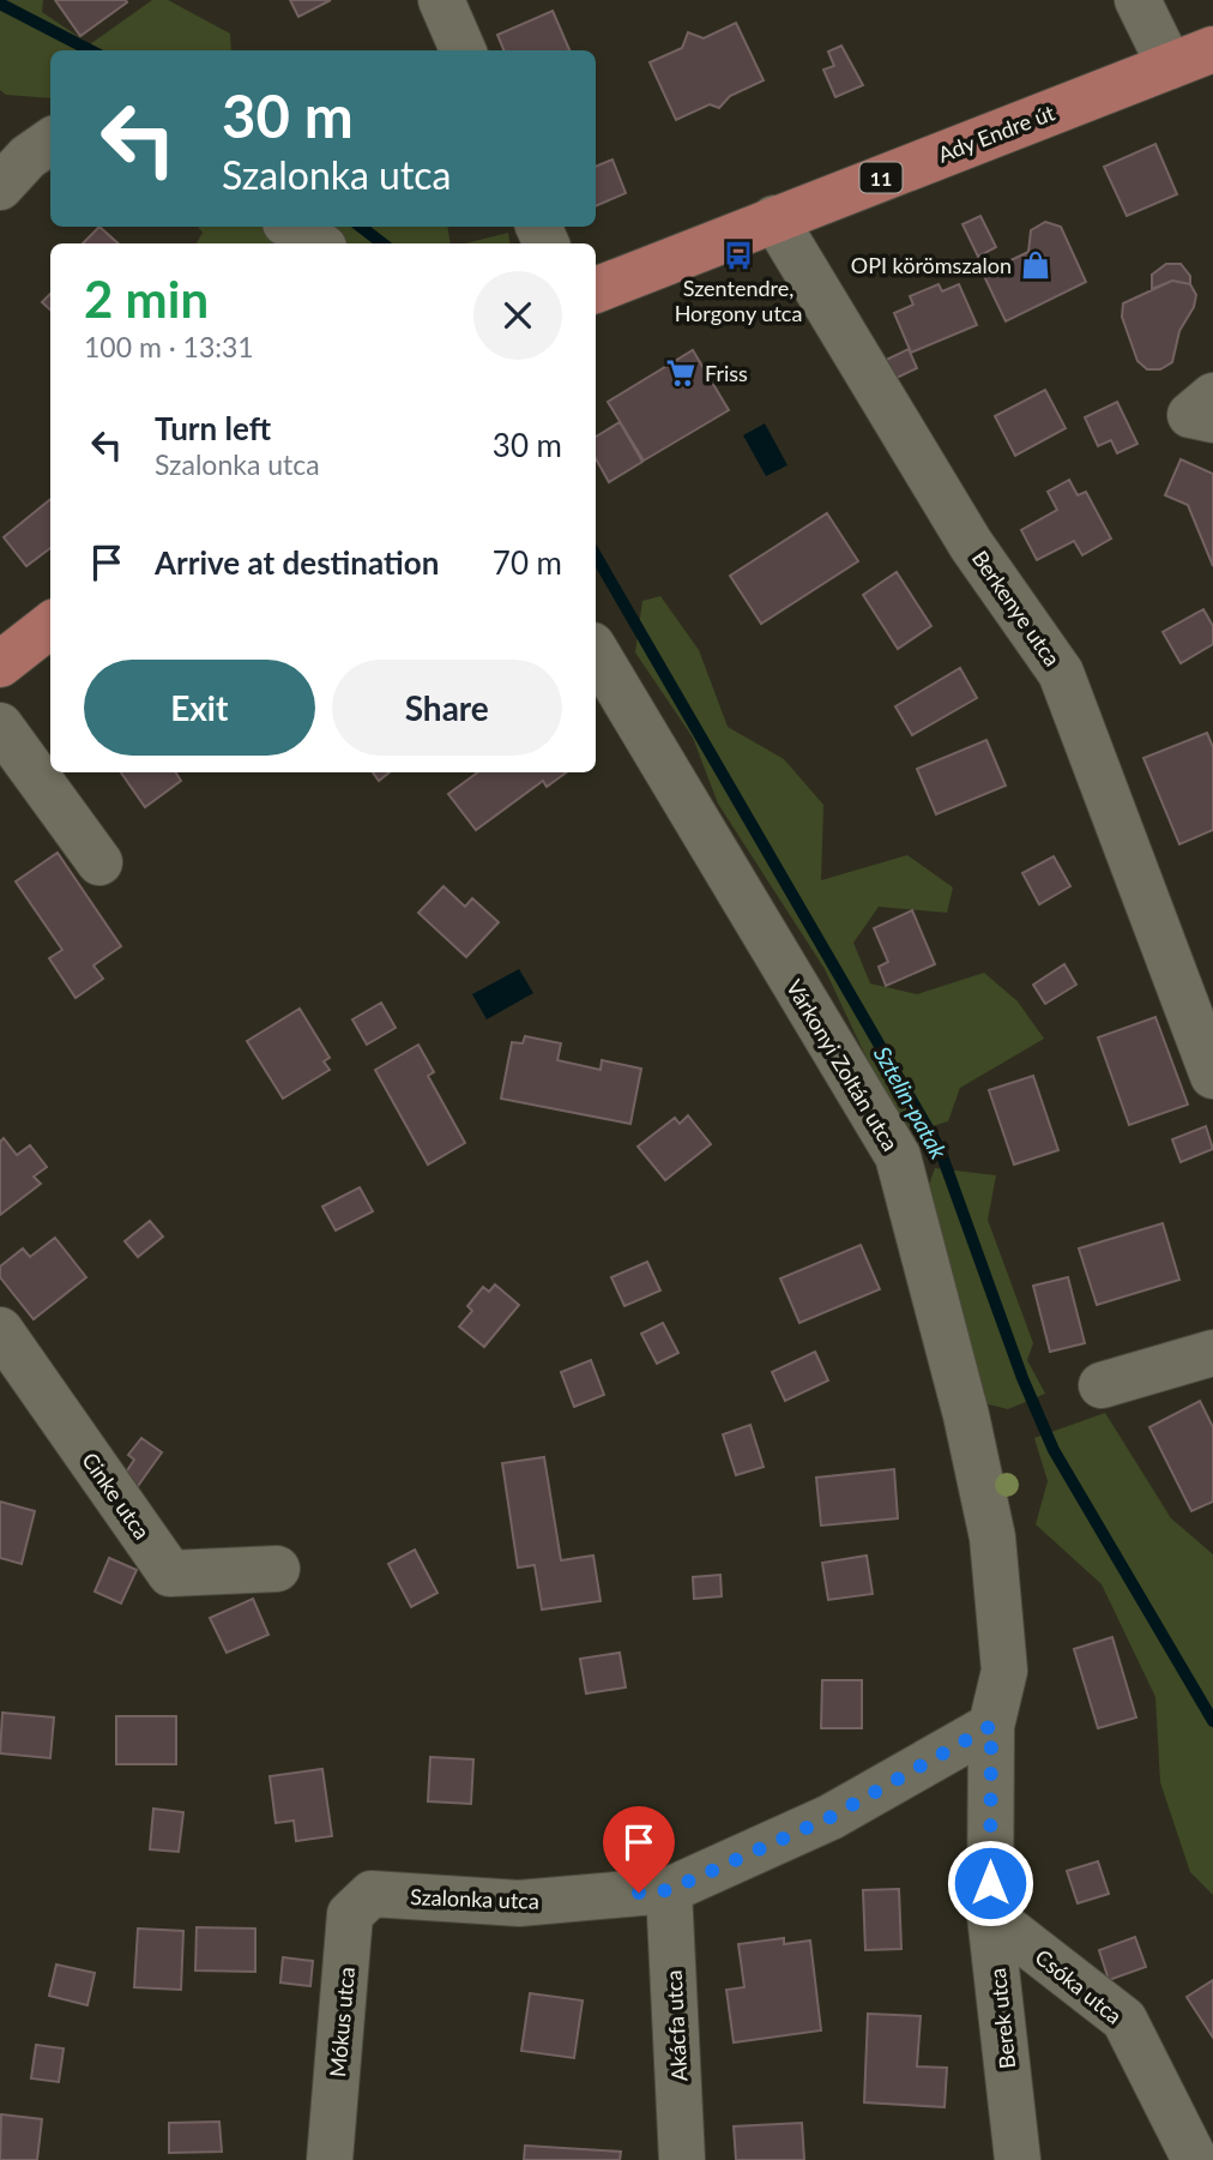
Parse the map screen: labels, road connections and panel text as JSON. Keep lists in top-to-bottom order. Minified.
{"streets":{"main road":["Ady Endre út","11"],"street":["Berkenye utca","Várkonyi Zoltán utca","Cinke utca","Szalonka utca","Csóka utca","Berek utca","Mókus utca","Akácfa utca"]},"crossings":[["Ady Endre út","Berkenye utca"],["Várkonyi Zoltán utca","Szalonka utca"],["Várkonyi Zoltán utca","Berek utca"],["Szalonka utca","Berek utca"],["Szalonka utca","Mókus utca"],["Szalonka utca","Akácfa utca"],["Csóka utca","Berek utca"]],"water":["Sztelin-patak"],"places":{"bus stop":["Szentendre, Horgony utca"],"shop":["OPI körömszalon"],"supermarket":["Friss"]},"page":{"turn":["30 m","Szalonka utca"],"heading":["2 min","100 m · 13:31"],"list":[{"name":"Turn left","note":"Szalonka utca","value":"30 m"},{"name":"Arrive at destination","value":"70 m"}],"buttons":["Exit","Share"]}}
